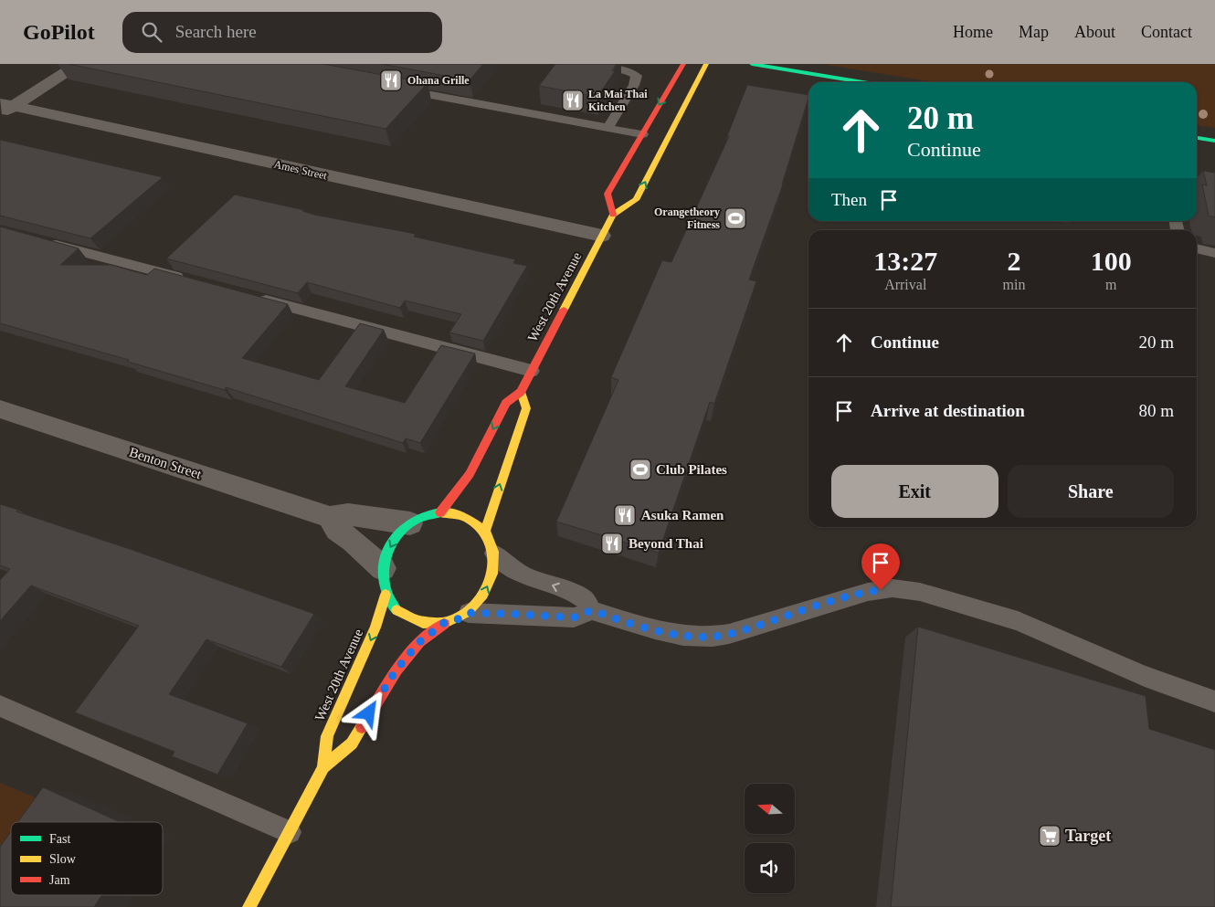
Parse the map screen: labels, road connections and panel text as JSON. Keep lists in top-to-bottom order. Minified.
{"streets":{"street":["Ames Street","West 20th Avenue","Benton Street"]},"crossings":[["Ames Street","West 20th Avenue"],["West 20th Avenue","Benton Street"]],"places":{"restaurant":["Ohana Grille","La Mai Thai Kitchen","Asuka Ramen","Beyond Thai"],"sports":["Orangetheory Fitness","Club Pilates"],"supermarket":["Target"]},"legend":["Fast","Slow","Jam"],"north":"left","page":{"header":"GoPilot","search":"Search here","nav":["Home","Map","About","Contact"],"turn":["20 m","Continue"],"then":"Then","eta":["13:27","Arrival","2","min","100","m"],"list":[{"name":"Continue","value":"20 m"},{"name":"Arrive at destination","value":"80 m"}],"buttons":["Exit","Share"]}}
